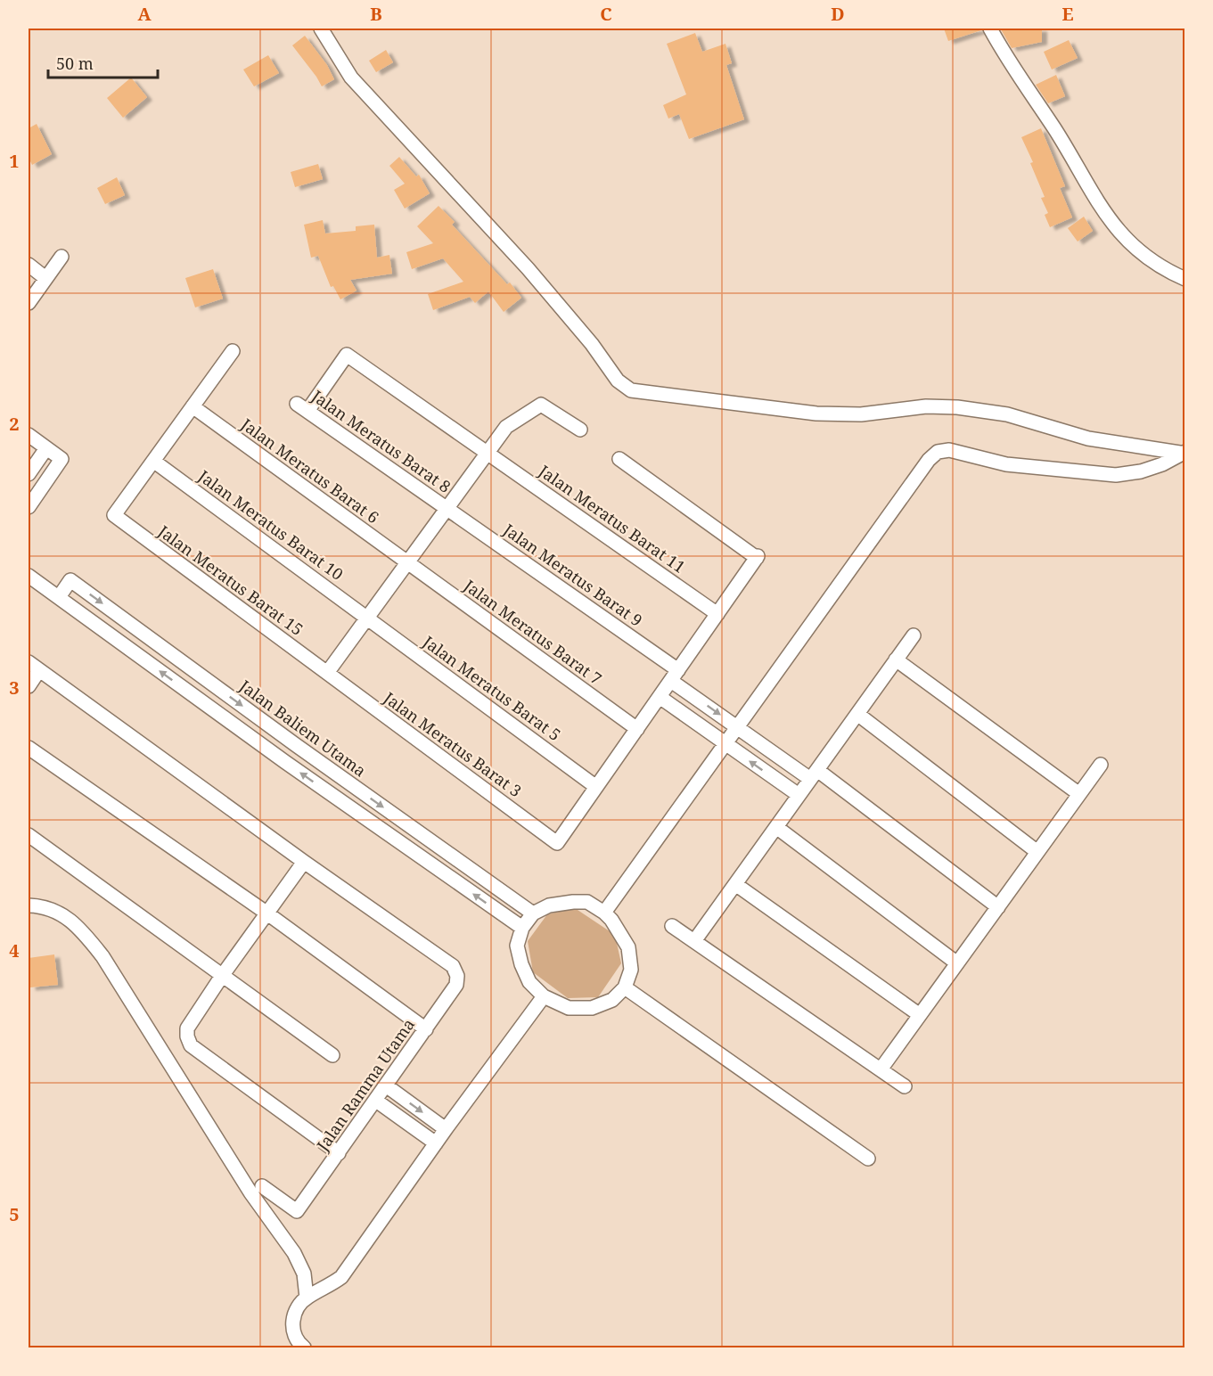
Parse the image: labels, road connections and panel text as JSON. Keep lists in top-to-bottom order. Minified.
{"streets":{"street":["Jalan Meratus Barat 8","Jalan Meratus Barat 6","Jalan Meratus Barat 11","Jalan Meratus Barat 10","Jalan Meratus Barat 9","Jalan Meratus Barat 15","Jalan Meratus Barat 7","Jalan Meratus Barat 5","Jalan Baliem Utama","Jalan Meratus Barat 3","Jalan Ramma Utama"]},"crossings":[["Jalan Meratus Barat 8","Jalan Meratus Barat 11"],["Jalan Meratus Barat 8","Jalan Meratus Barat 9"],["Jalan Meratus Barat 6","Jalan Meratus Barat 7"],["Jalan Meratus Barat 10","Jalan Meratus Barat 15"],["Jalan Meratus Barat 10","Jalan Meratus Barat 5"],["Jalan Meratus Barat 15","Jalan Meratus Barat 3"],["Jalan Meratus Barat 5","Jalan Meratus Barat 3"]],"scale_bar":"50 m","grid":{"columns":["A","B","C","D","E"],"rows":["1","2","3","4","5"]}}
